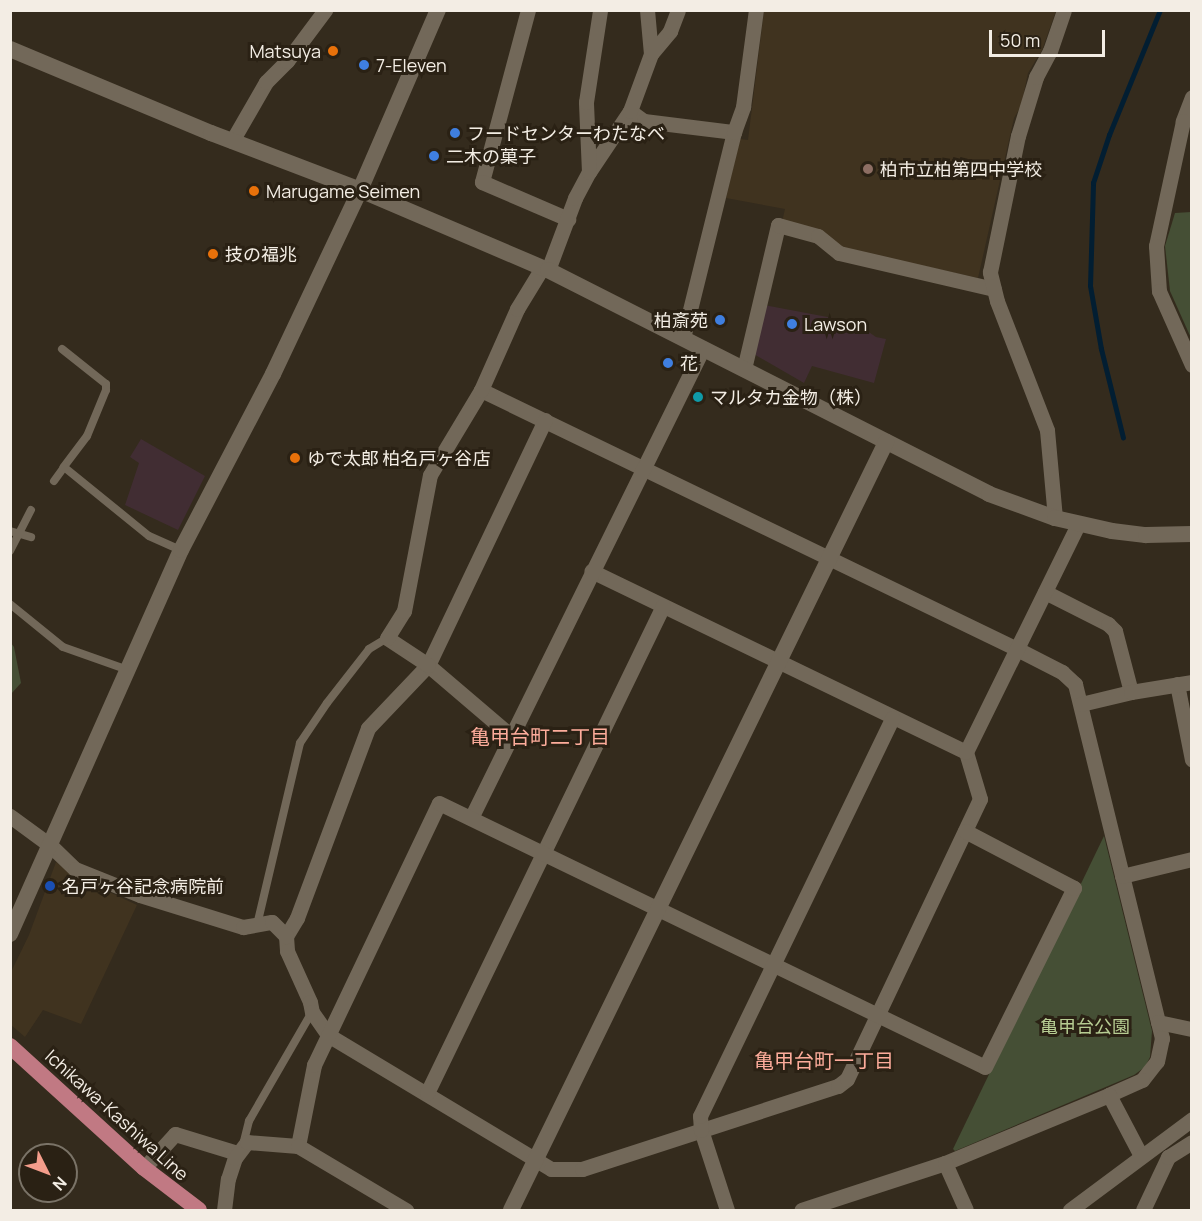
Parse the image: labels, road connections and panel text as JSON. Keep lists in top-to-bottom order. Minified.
{"streets":{"main road":["Ichikawa-Kashiwa Line"]},"districts":["亀甲台町二丁目","亀甲台町一丁目"],"parks":["亀甲台公園"],"places":["Matsuya","7-Eleven","フードセンターわたなべ","二木の菓子","柏市立柏第四中学校","Marugame Seimen","技の福兆","柏斎苑","Lawson","花","マルタカ金物（株）","ゆで太郎 柏名戸ヶ谷店","名戸ヶ谷記念病院前"],"scale_bar":"50 m","north":"bottom right"}
